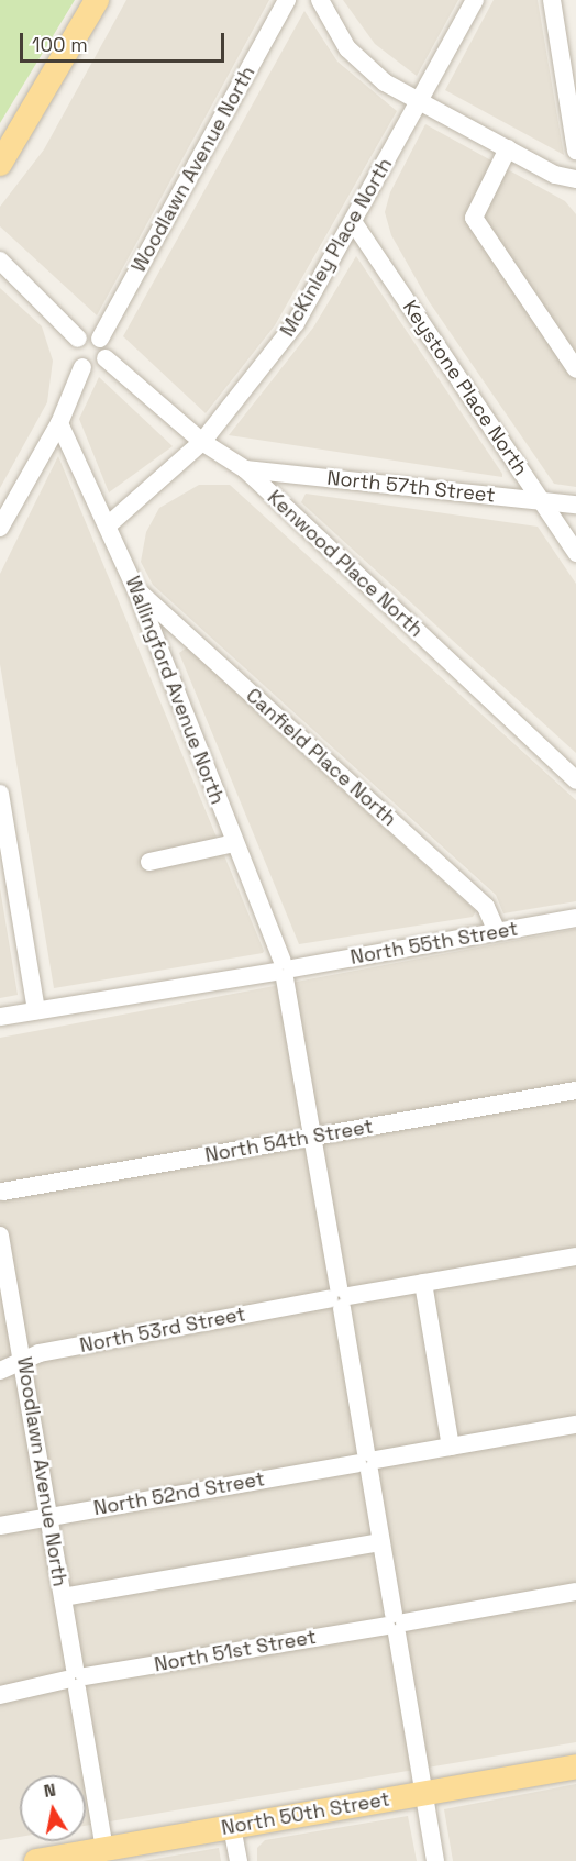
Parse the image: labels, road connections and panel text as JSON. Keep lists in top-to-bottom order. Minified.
{"streets":{"main road":["North 50th Street"],"street":["Woodlawn Avenue North","McKinley Place North","Keystone Place North","North 57th Street","Kenwood Place North","Wallingford Avenue North","Canfield Place North","North 55th Street","North 54th Street","North 53rd Street","North 52nd Street","North 51st Street"]},"crossings":[["Woodlawn Avenue North","Kenwood Place North"],["Woodlawn Avenue North","North 53rd Street"],["Woodlawn Avenue North","North 52nd Street"],["Woodlawn Avenue North","North 51st Street"],["Woodlawn Avenue North","North 50th Street"],["McKinley Place North","Keystone Place North"],["McKinley Place North","Kenwood Place North"],["McKinley Place North","Wallingford Avenue North"],["Keystone Place North","North 57th Street"],["North 57th Street","Kenwood Place North"],["Wallingford Avenue North","Canfield Place North"],["Wallingford Avenue North","North 55th Street"],["Wallingford Avenue North","North 54th Street"],["Wallingford Avenue North","North 53rd Street"],["Wallingford Avenue North","North 52nd Street"],["Wallingford Avenue North","North 51st Street"],["Wallingford Avenue North","North 50th Street"],["Canfield Place North","North 55th Street"]],"scale_bar":"100 m","north":"top"}
